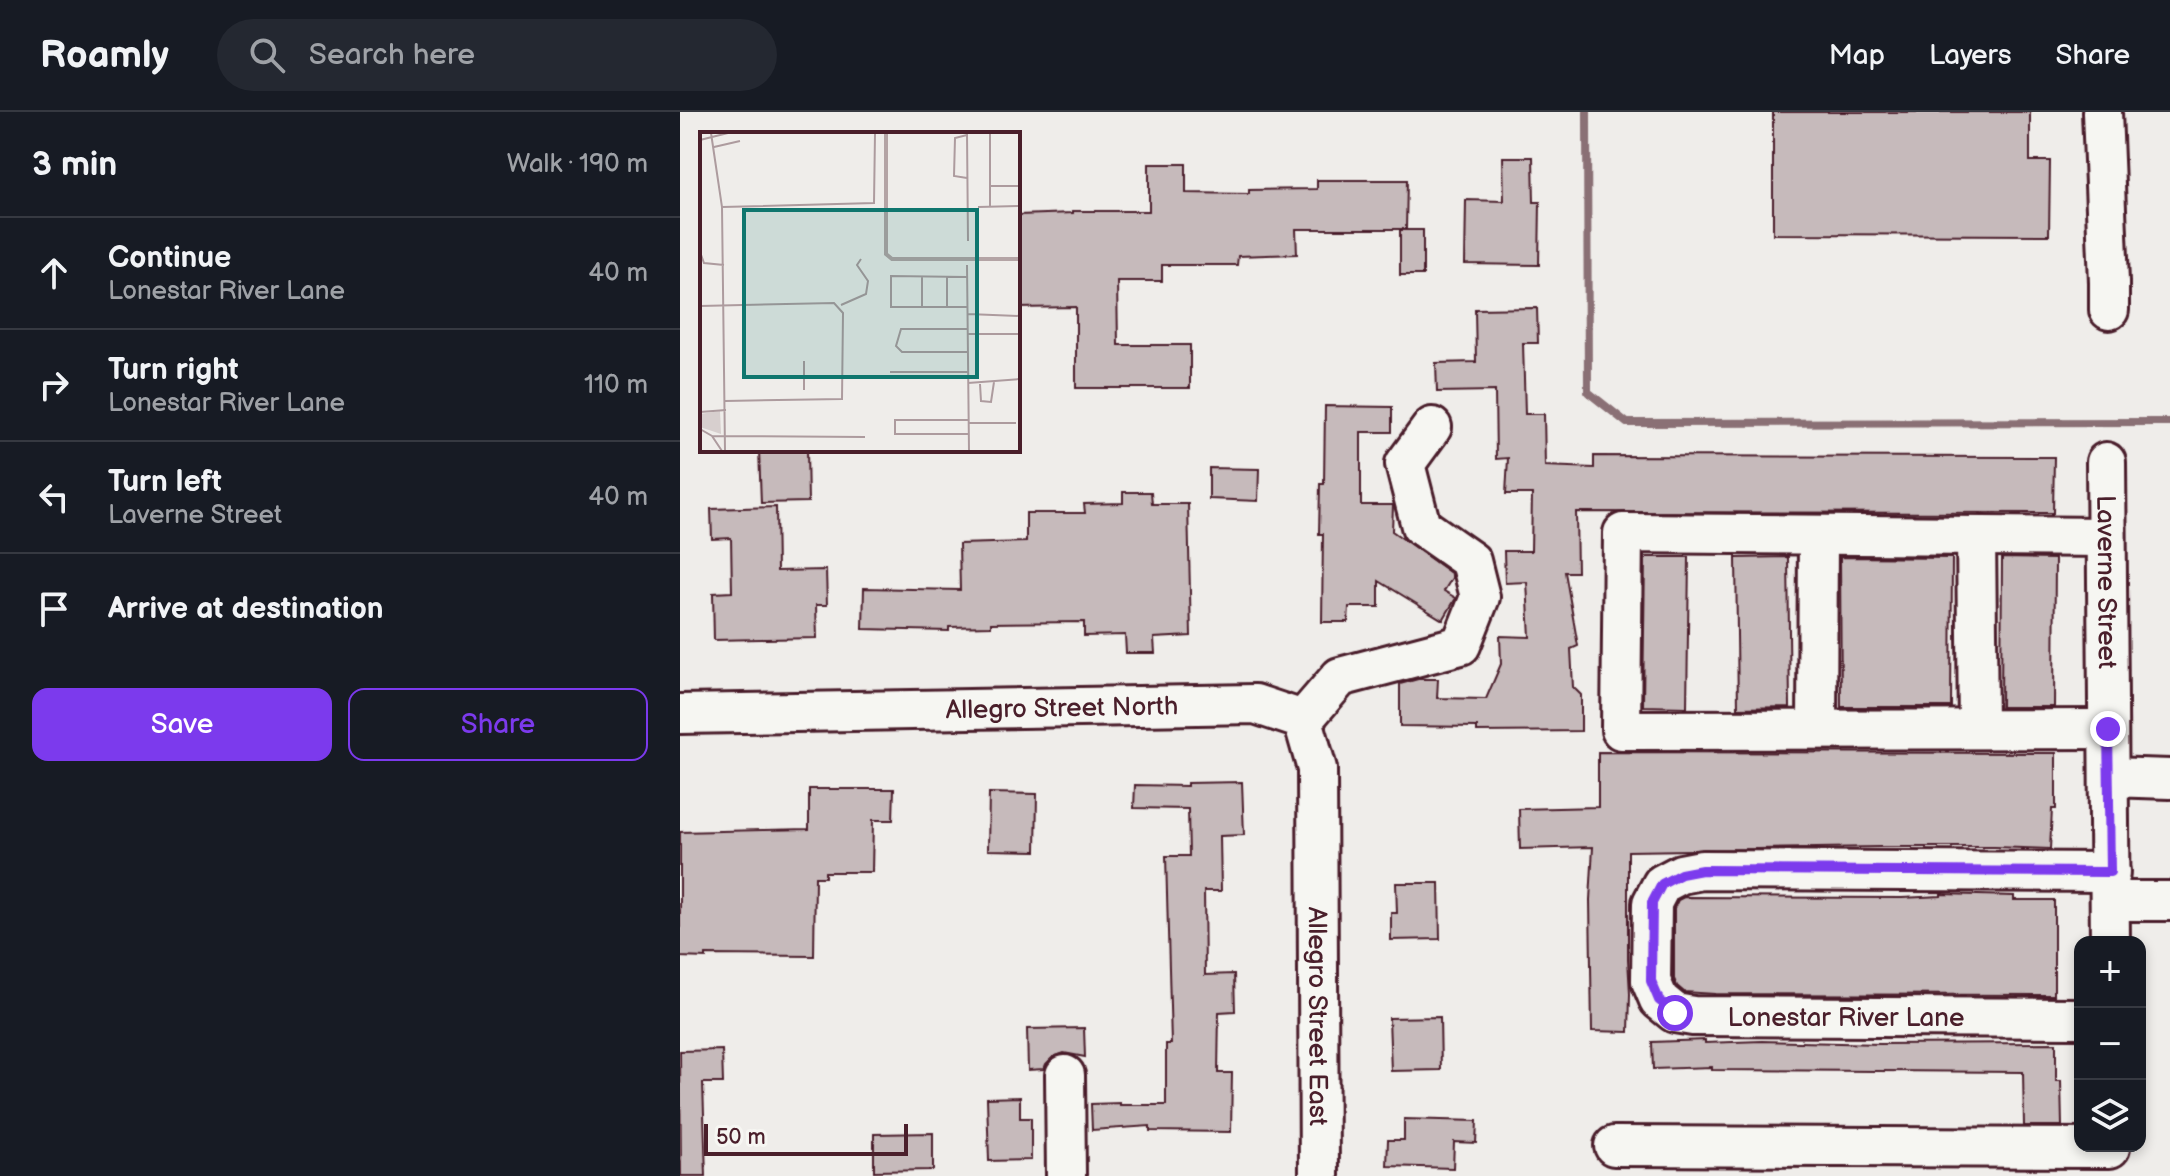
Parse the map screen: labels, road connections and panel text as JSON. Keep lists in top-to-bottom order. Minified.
{"streets":{"street":["Laverne Street","Allegro Street North","Allegro Street East","Lonestar River Lane"]},"crossings":[["Laverne Street","Lonestar River Lane"],["Allegro Street North","Allegro Street East"]],"scale_bar":"50 m","page":{"header":"Roamly","search":"Search here","nav":["Map","Layers","Share"],"heading":["3 min","Walk · 190 m"],"list":[["Continue","Lonestar River Lane","40 m"],["Turn right","Lonestar River Lane","110 m"],["Turn left","Laverne Street","40 m"],"Arrive at destination"],"buttons":["Save","Share"],"map_buttons":["+","−"],"scale":"50 m"}}
